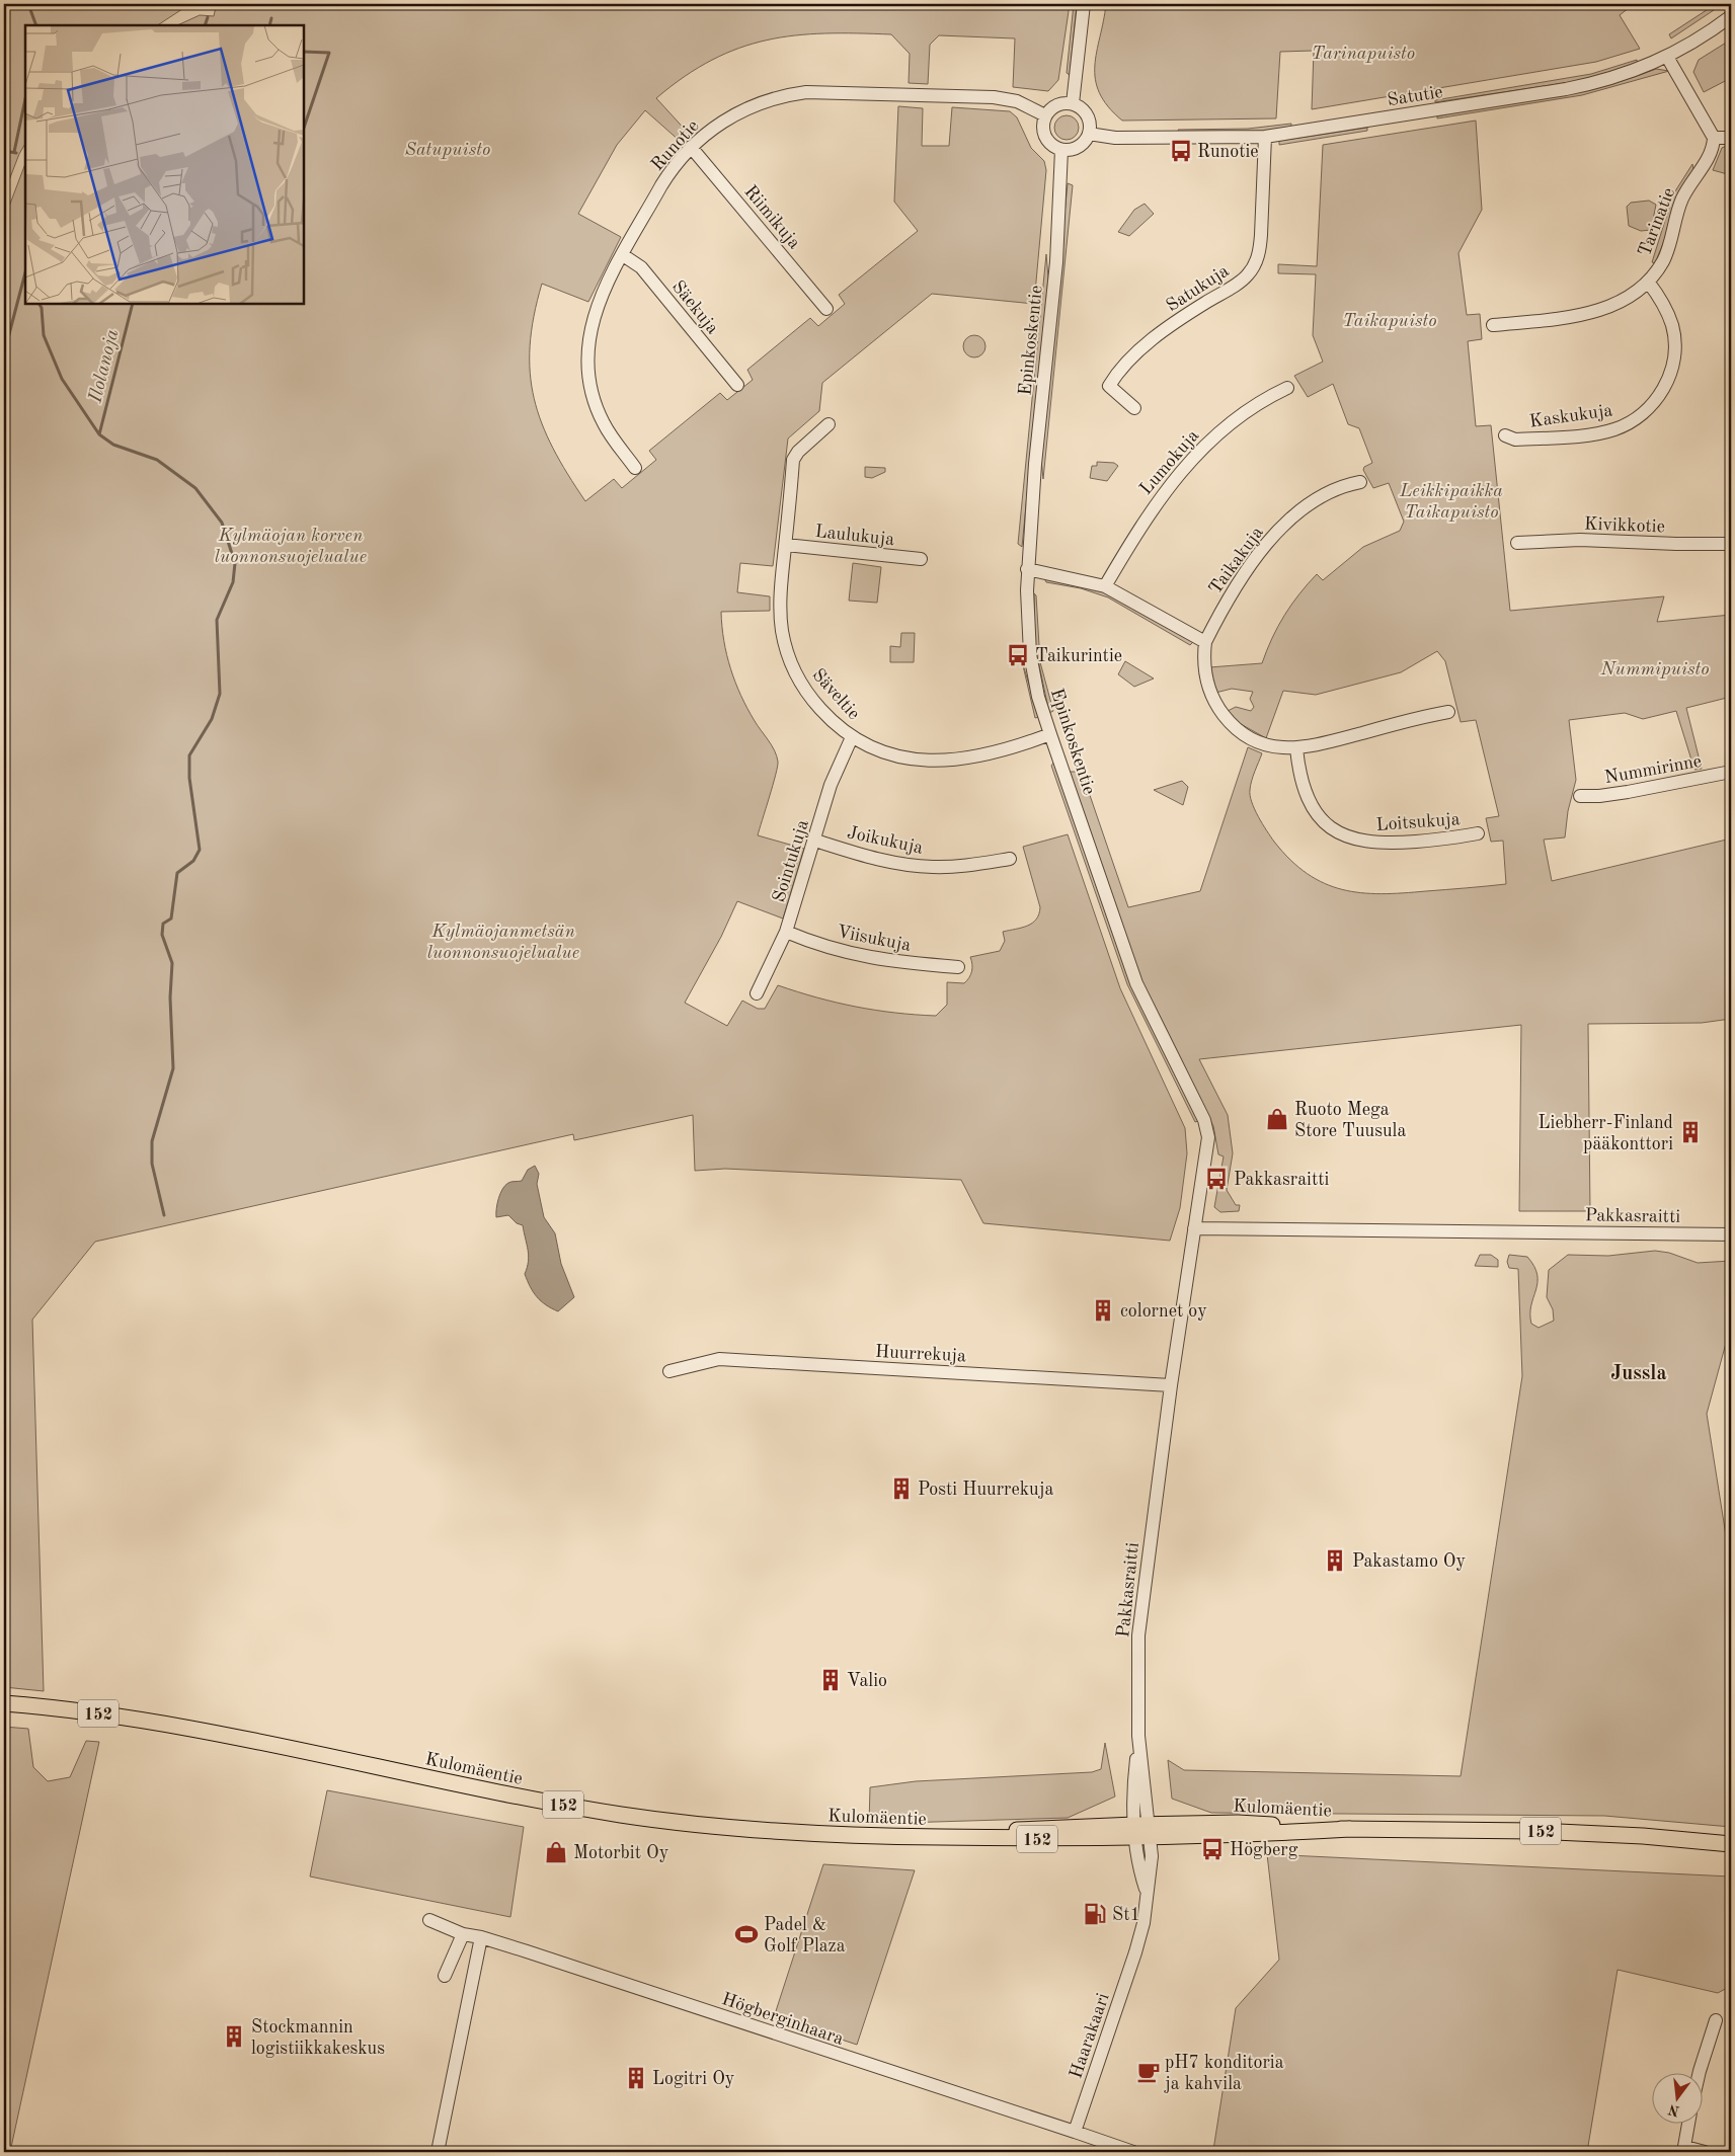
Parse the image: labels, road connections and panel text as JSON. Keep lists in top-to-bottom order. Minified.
{"streets":{"main road":["152","Kulomäentie"],"street":["Satutie","Runotie","Riimikuja","Tarinatie","Satukuja","Säekuja","Epinkoskentie","Kaskukuja","Lumokuja","Kivikkotie","Laulukuja","Taikakuja","Säveltie","Nummirinne","Loitsukuja","Joikukuja","Sointukuja","Viisukuja","Pakkasraitti","Huurrekuja","Högberginhaara","Haarakaari"]},"crossings":[["Satutie","Runotie"],["Satutie","Satukuja"],["Satutie","Epinkoskentie"],["Runotie","Riimikuja"],["Runotie","Säekuja"],["Runotie","Epinkoskentie"],["Tarinatie","Kaskukuja"],["Epinkoskentie","Säveltie"],["Epinkoskentie","Pakkasraitti"],["Laulukuja","Säveltie"],["Säveltie","Sointukuja"],["Joikukuja","Sointukuja"],["Sointukuja","Viisukuja"],["Pakkasraitti","Huurrekuja"],["Pakkasraitti","Kulomäentie"],["Pakkasraitti","Haarakaari"],["Kulomäentie","Haarakaari"],["Högberginhaara","Haarakaari"]],"districts":["Jussla"],"water":["Ilolanoja"],"parks":["Tarinapuisto","Satupuisto","Taikapuisto","Leikkipaikka Taikapuisto","Kylmäojan korven luonnonsuojelualue","Nummipuisto","Kylmäojanmetsän luonnonsuojelualue"],"places":{"bus stop":["Runotie","Taikurintie","Pakkasraitti","Högberg"],"shop":["Ruoto Mega Store Tuusula","Motorbit Oy"],"building":["Liebherr-Finland pääkonttori","colornet oy","Posti Huurrekuja","Pakastamo Oy","Valio","Stockmannin logistiikkakeskus","Logitri Oy"],"fuel station":["St1"],"sports":["Padel & Golf Plaza"],"cafe":["pH7 konditoria ja kahvila"]},"north":"bottom"}
